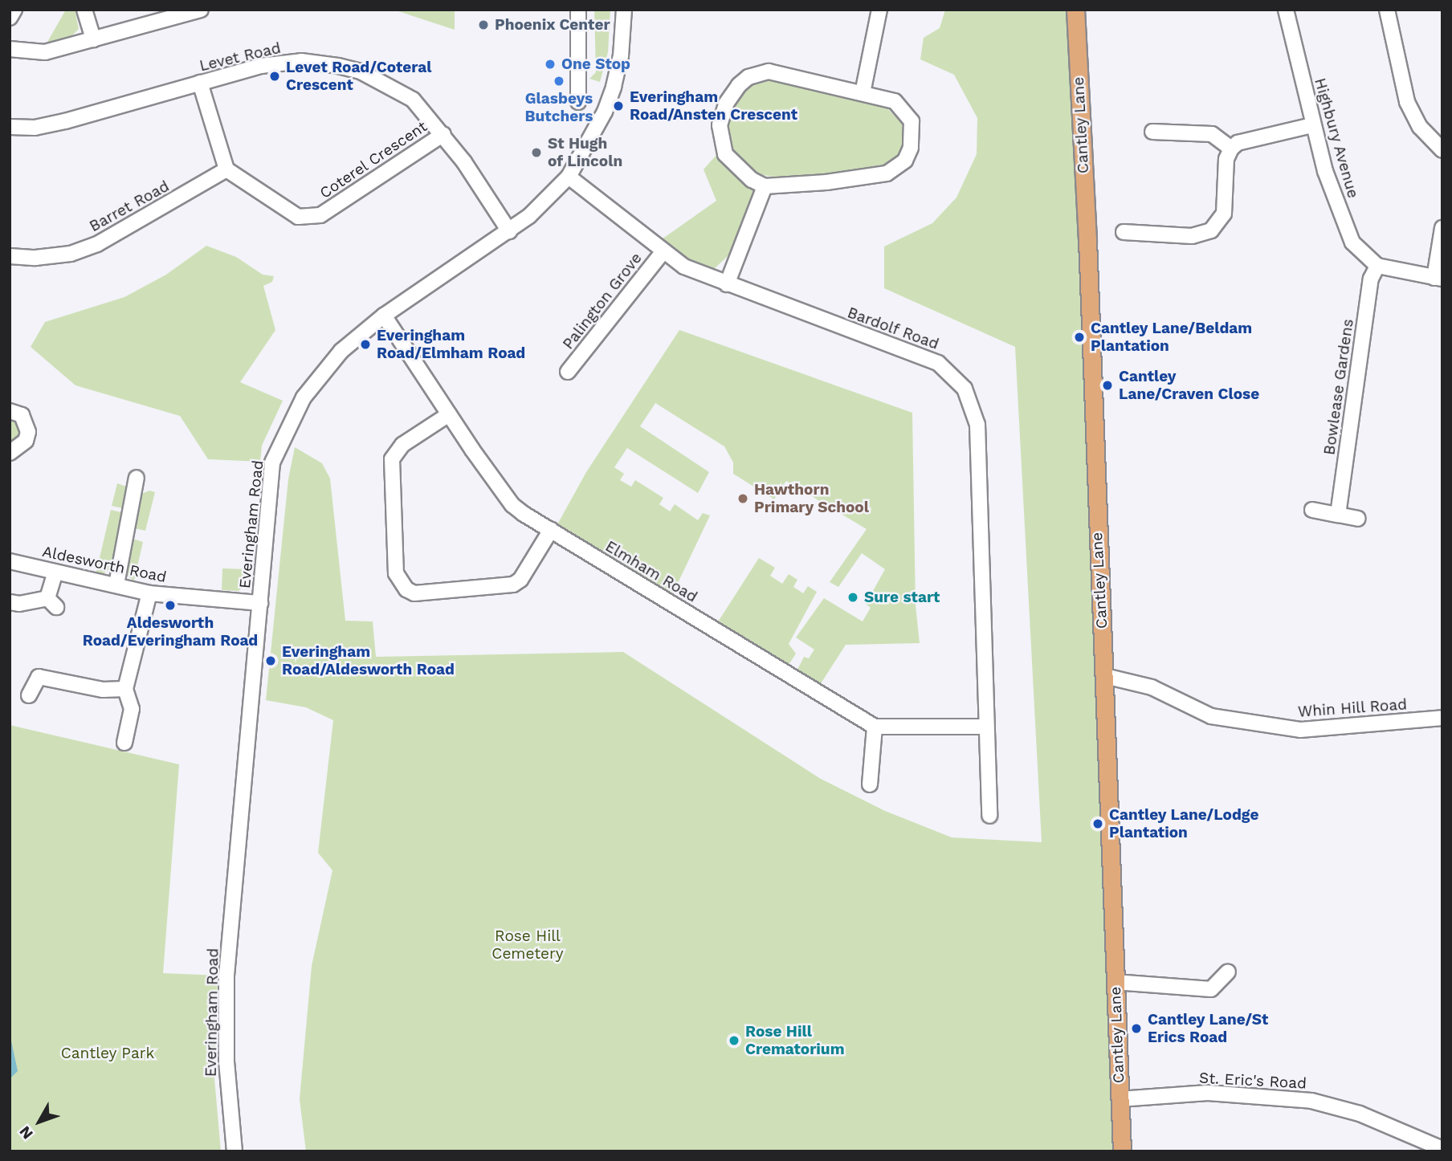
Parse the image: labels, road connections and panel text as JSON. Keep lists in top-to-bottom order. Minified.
{"streets":{"main road":["Cantley Lane"],"street":["Levet Road","Highbury Avenue","Coterel Crescent","Barret Road","Palington Grove","Bardolf Road","Bowlease Gardens","Everingham Road","Aldesworth Road","Elmham Road","Whin Hill Road","St. Eric's Road"]},"crossings":[["Levet Road","Coterel Crescent"],["Levet Road","Everingham Road"],["Cantley Lane","Whin Hill Road"],["Cantley Lane","St. Eric's Road"],["Highbury Avenue","Bowlease Gardens"],["Coterel Crescent","Barret Road"],["Palington Grove","Bardolf Road"],["Bardolf Road","Everingham Road"],["Everingham Road","Aldesworth Road"],["Everingham Road","Elmham Road"]],"parks":["Rose Hill Cemetery","Cantley Park"],"places":["Phoenix Center","One Stop","Levet Road/Coteral Crescent","Glasbeys Butchers","Everingham Road/Ansten Crescent","St Hugh of Lincoln","Cantley Lane/Beldam Plantation","Everingham Road/Elmham Road","Cantley Lane/Craven Close","Hawthorn Primary School","Sure start","Aldesworth Road/Everingham Road","Everingham Road/Aldesworth Road","Cantley Lane/Lodge Plantation","Cantley Lane/St Erics Road","Rose Hill Crematorium"],"north":"bottom left"}
